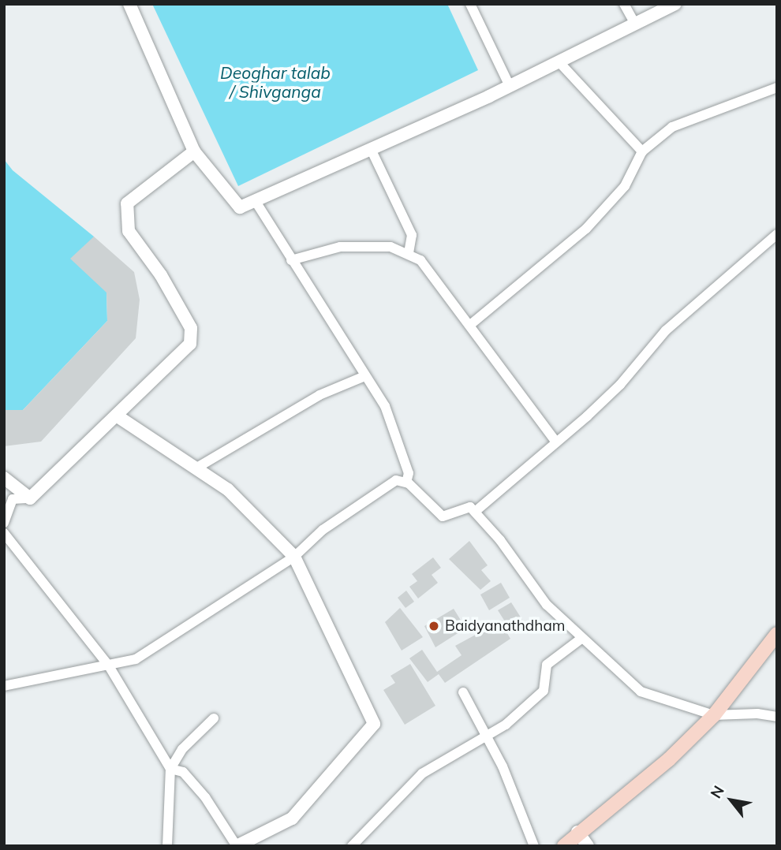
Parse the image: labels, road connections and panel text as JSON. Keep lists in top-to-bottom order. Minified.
{"water":["Deoghar talab / Shivganga"],"places":["Baidyanathdham"],"north":"top left"}
